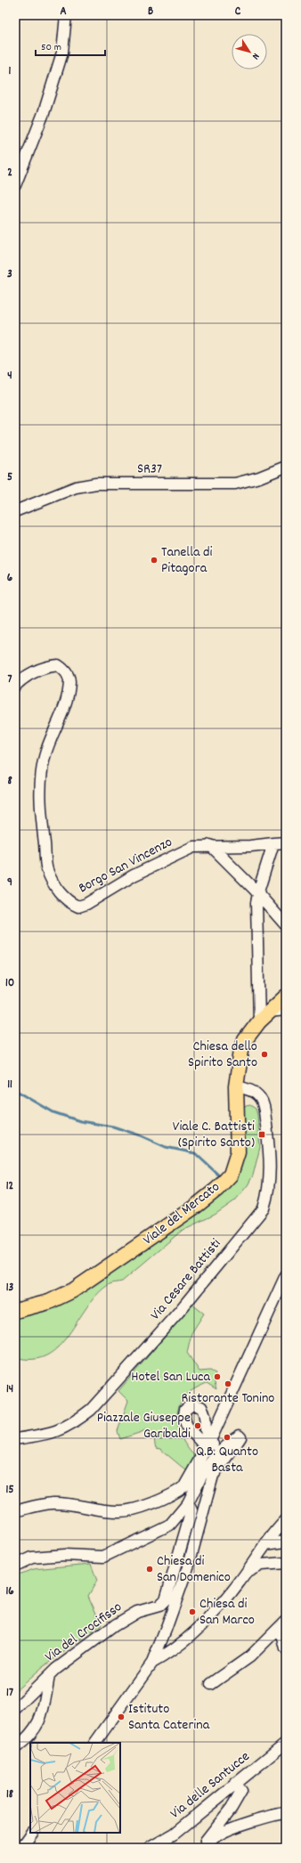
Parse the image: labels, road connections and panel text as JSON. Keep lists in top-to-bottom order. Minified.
{"streets":{"main road":["Viale del Mercato"],"street":["SR37","Borgo San Vincenzo","Via Cesare Battisti","Via del Crocifisso","Via delle Santucce"]},"crossings":[["Viale del Mercato","Via Cesare Battisti"]],"places":{"other":["Tanella di Pitagora","Chiesa dello Spirito Santo","Hotel San Luca","Ristorante Tonino","Piazzale Giuseppe Garibaldi","Q.B. Quanto Basta","Chiesa di San Domenico","Chiesa di San Marco","Istituto Santa Caterina"],"transit":["Viale C. Battisti (Spirito Santo)"]},"scale_bar":"50 m","north":"bottom right","grid":{"columns":["A","B","C"],"rows":["1","2","3","4","5","6","7","8","9","10","11","12","13","14","15","16","17","18"]}}
